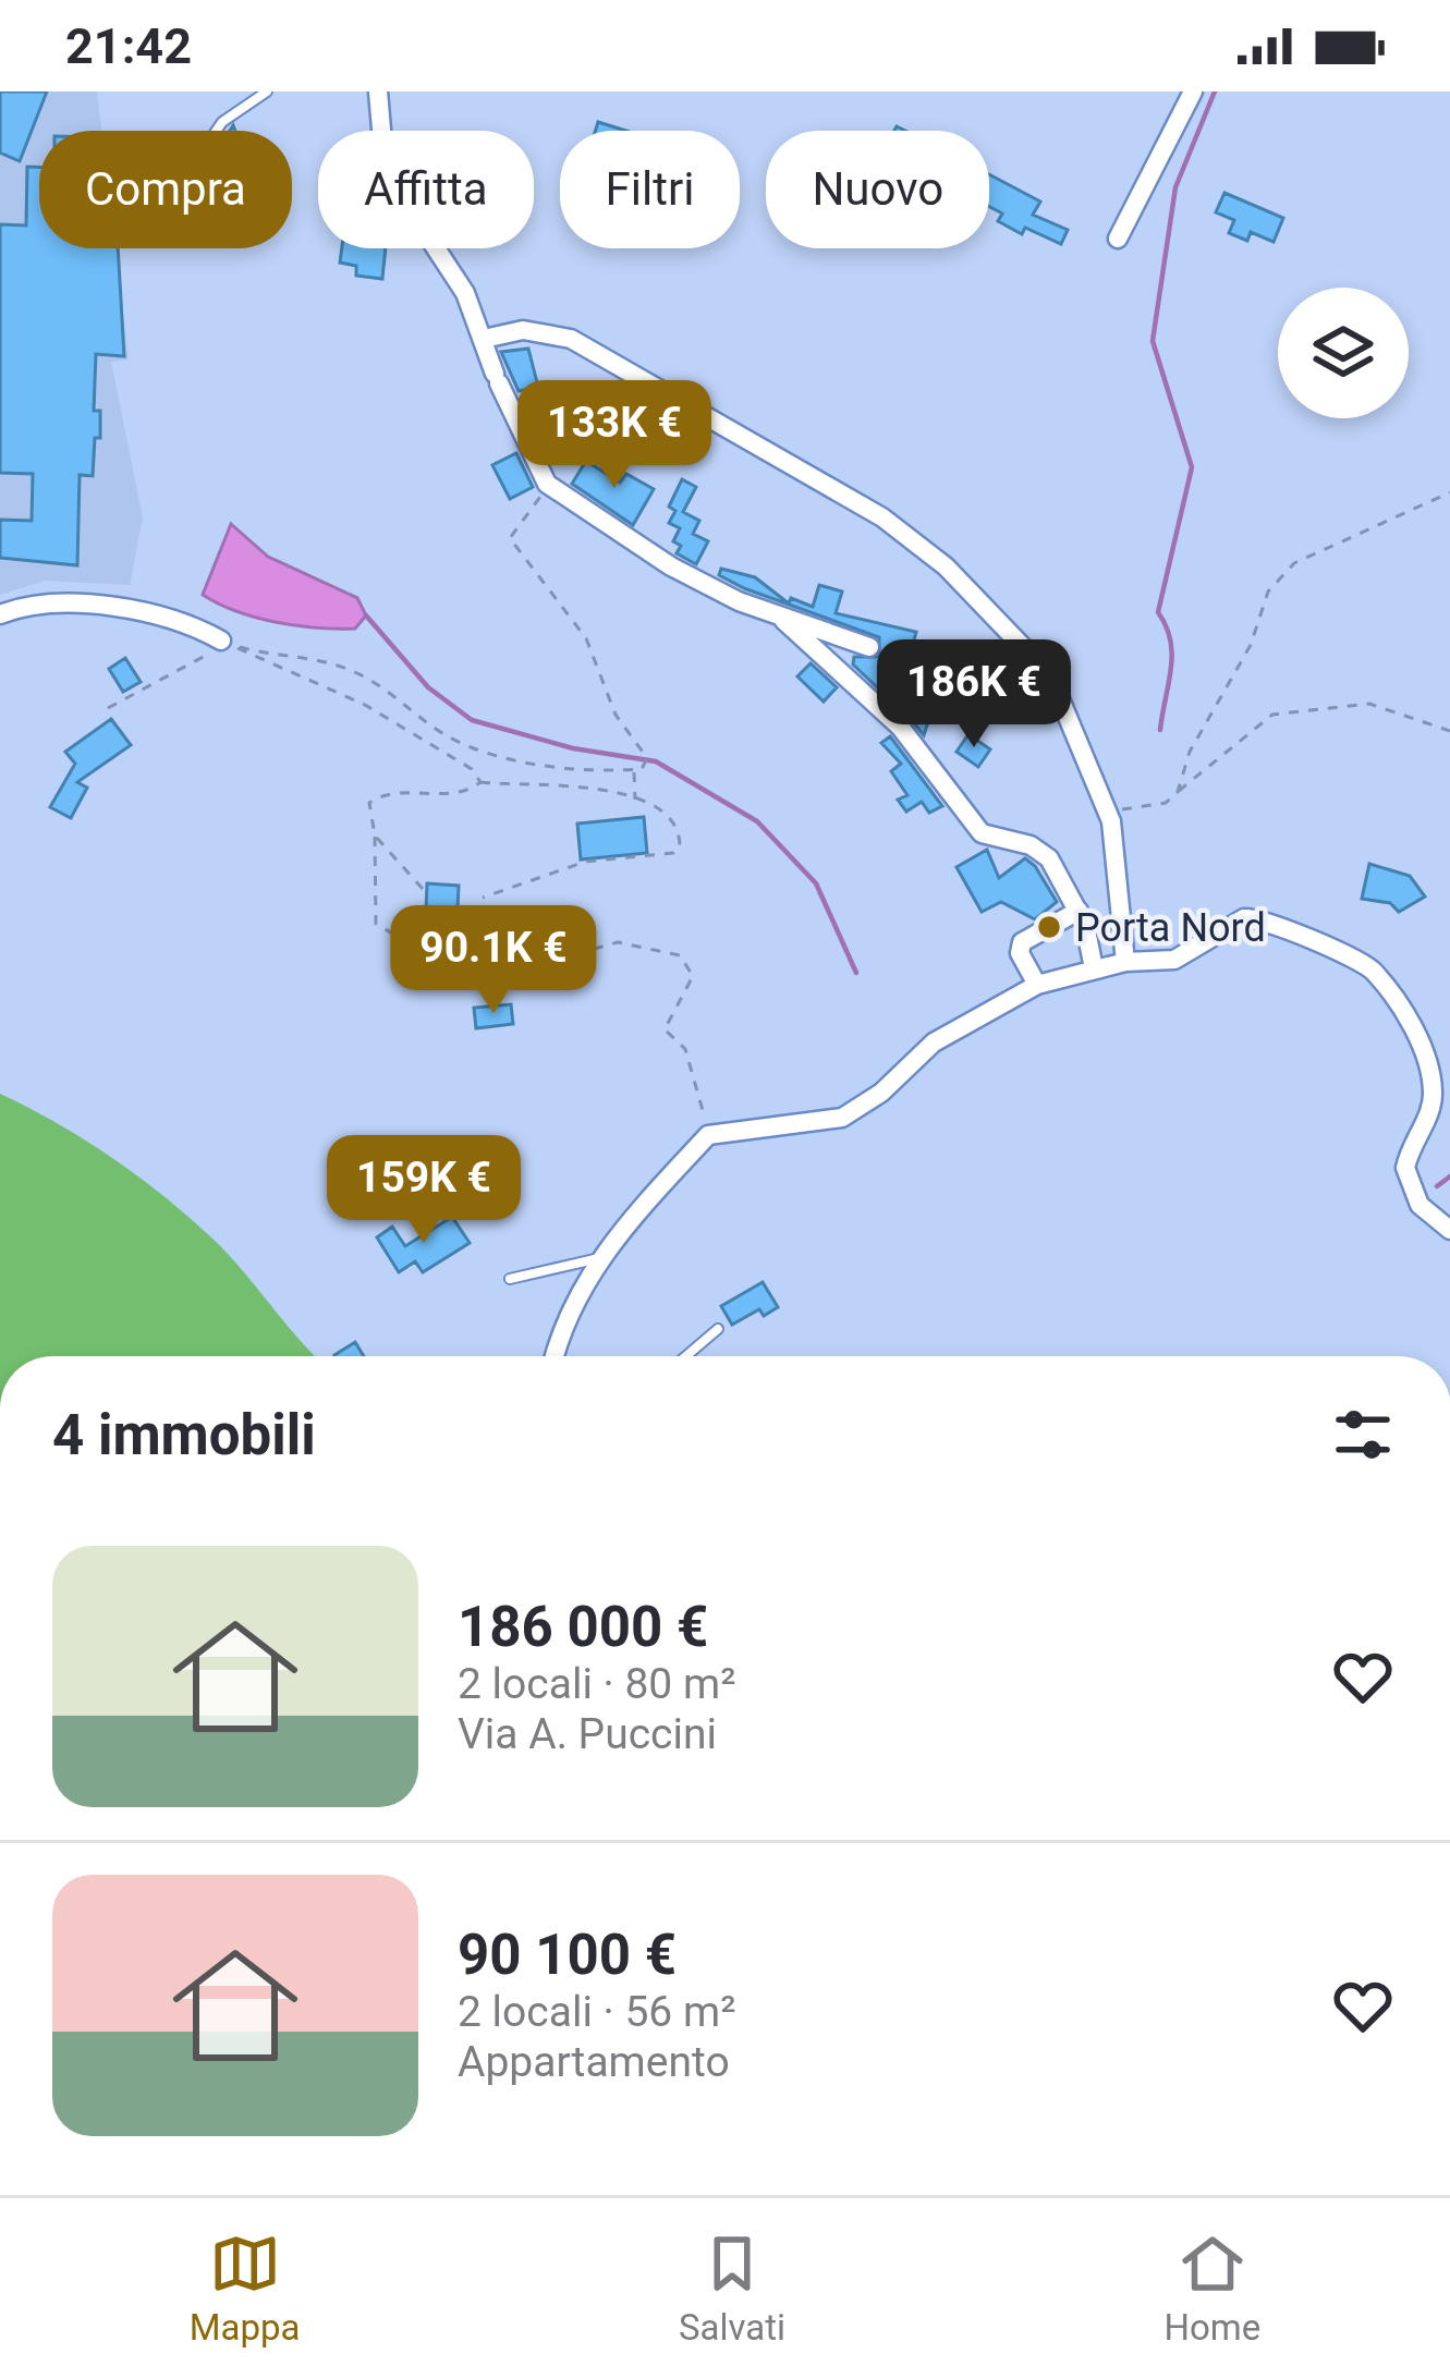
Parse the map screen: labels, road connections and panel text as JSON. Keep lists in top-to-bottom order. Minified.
{"places":["Porta Nord"],"page":{"status":"21:42","chip":["Compra","Affitta","Filtri","Nuovo"],"price":["133K €","186K €","90.1K €","159K €"],"heading":"4 immobili","list":[{"name":"186 000 €","note":"2 locali · 80 m² · Via A. Puccini"},{"name":"90 100 €","note":"2 locali · 56 m² · Appartamento"}],"tabs":["Mappa","Salvati","Home"]}}
